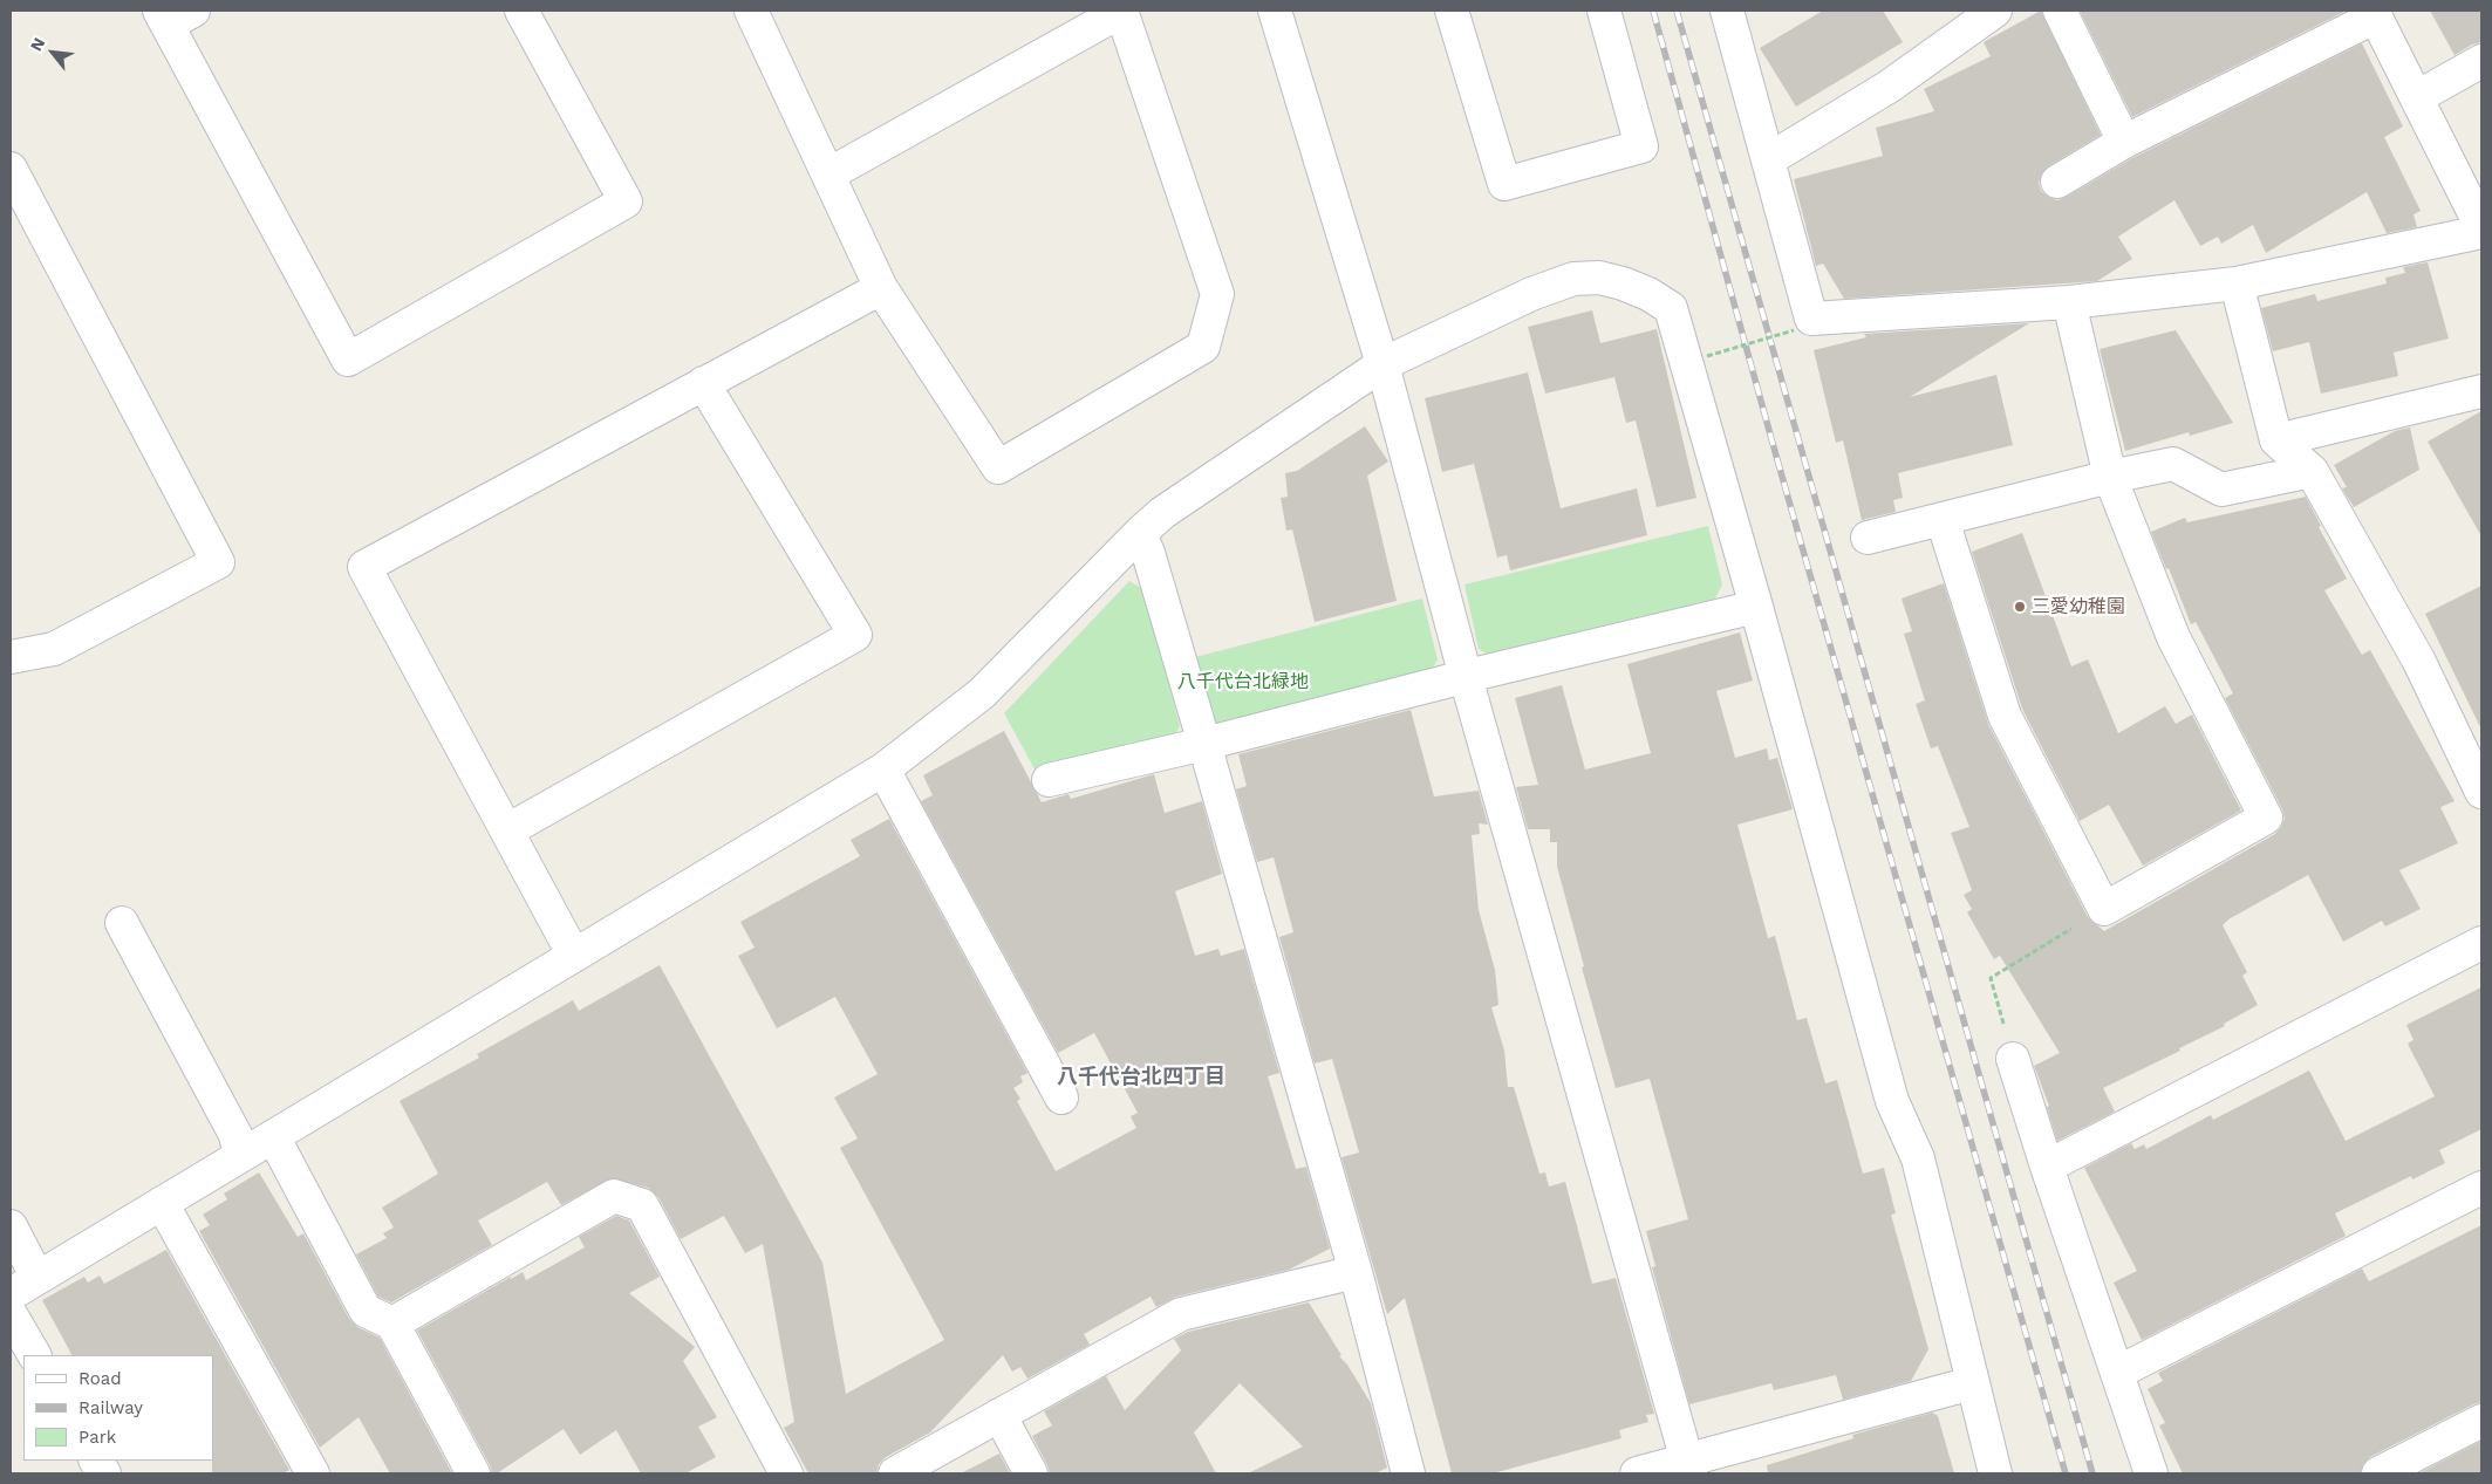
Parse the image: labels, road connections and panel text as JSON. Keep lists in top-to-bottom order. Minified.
{"districts":["八千代台北四丁目"],"parks":["八千代台北緑地"],"places":["三愛幼稚園"],"legend":["Road","Railway","Park"],"north":"top left"}
